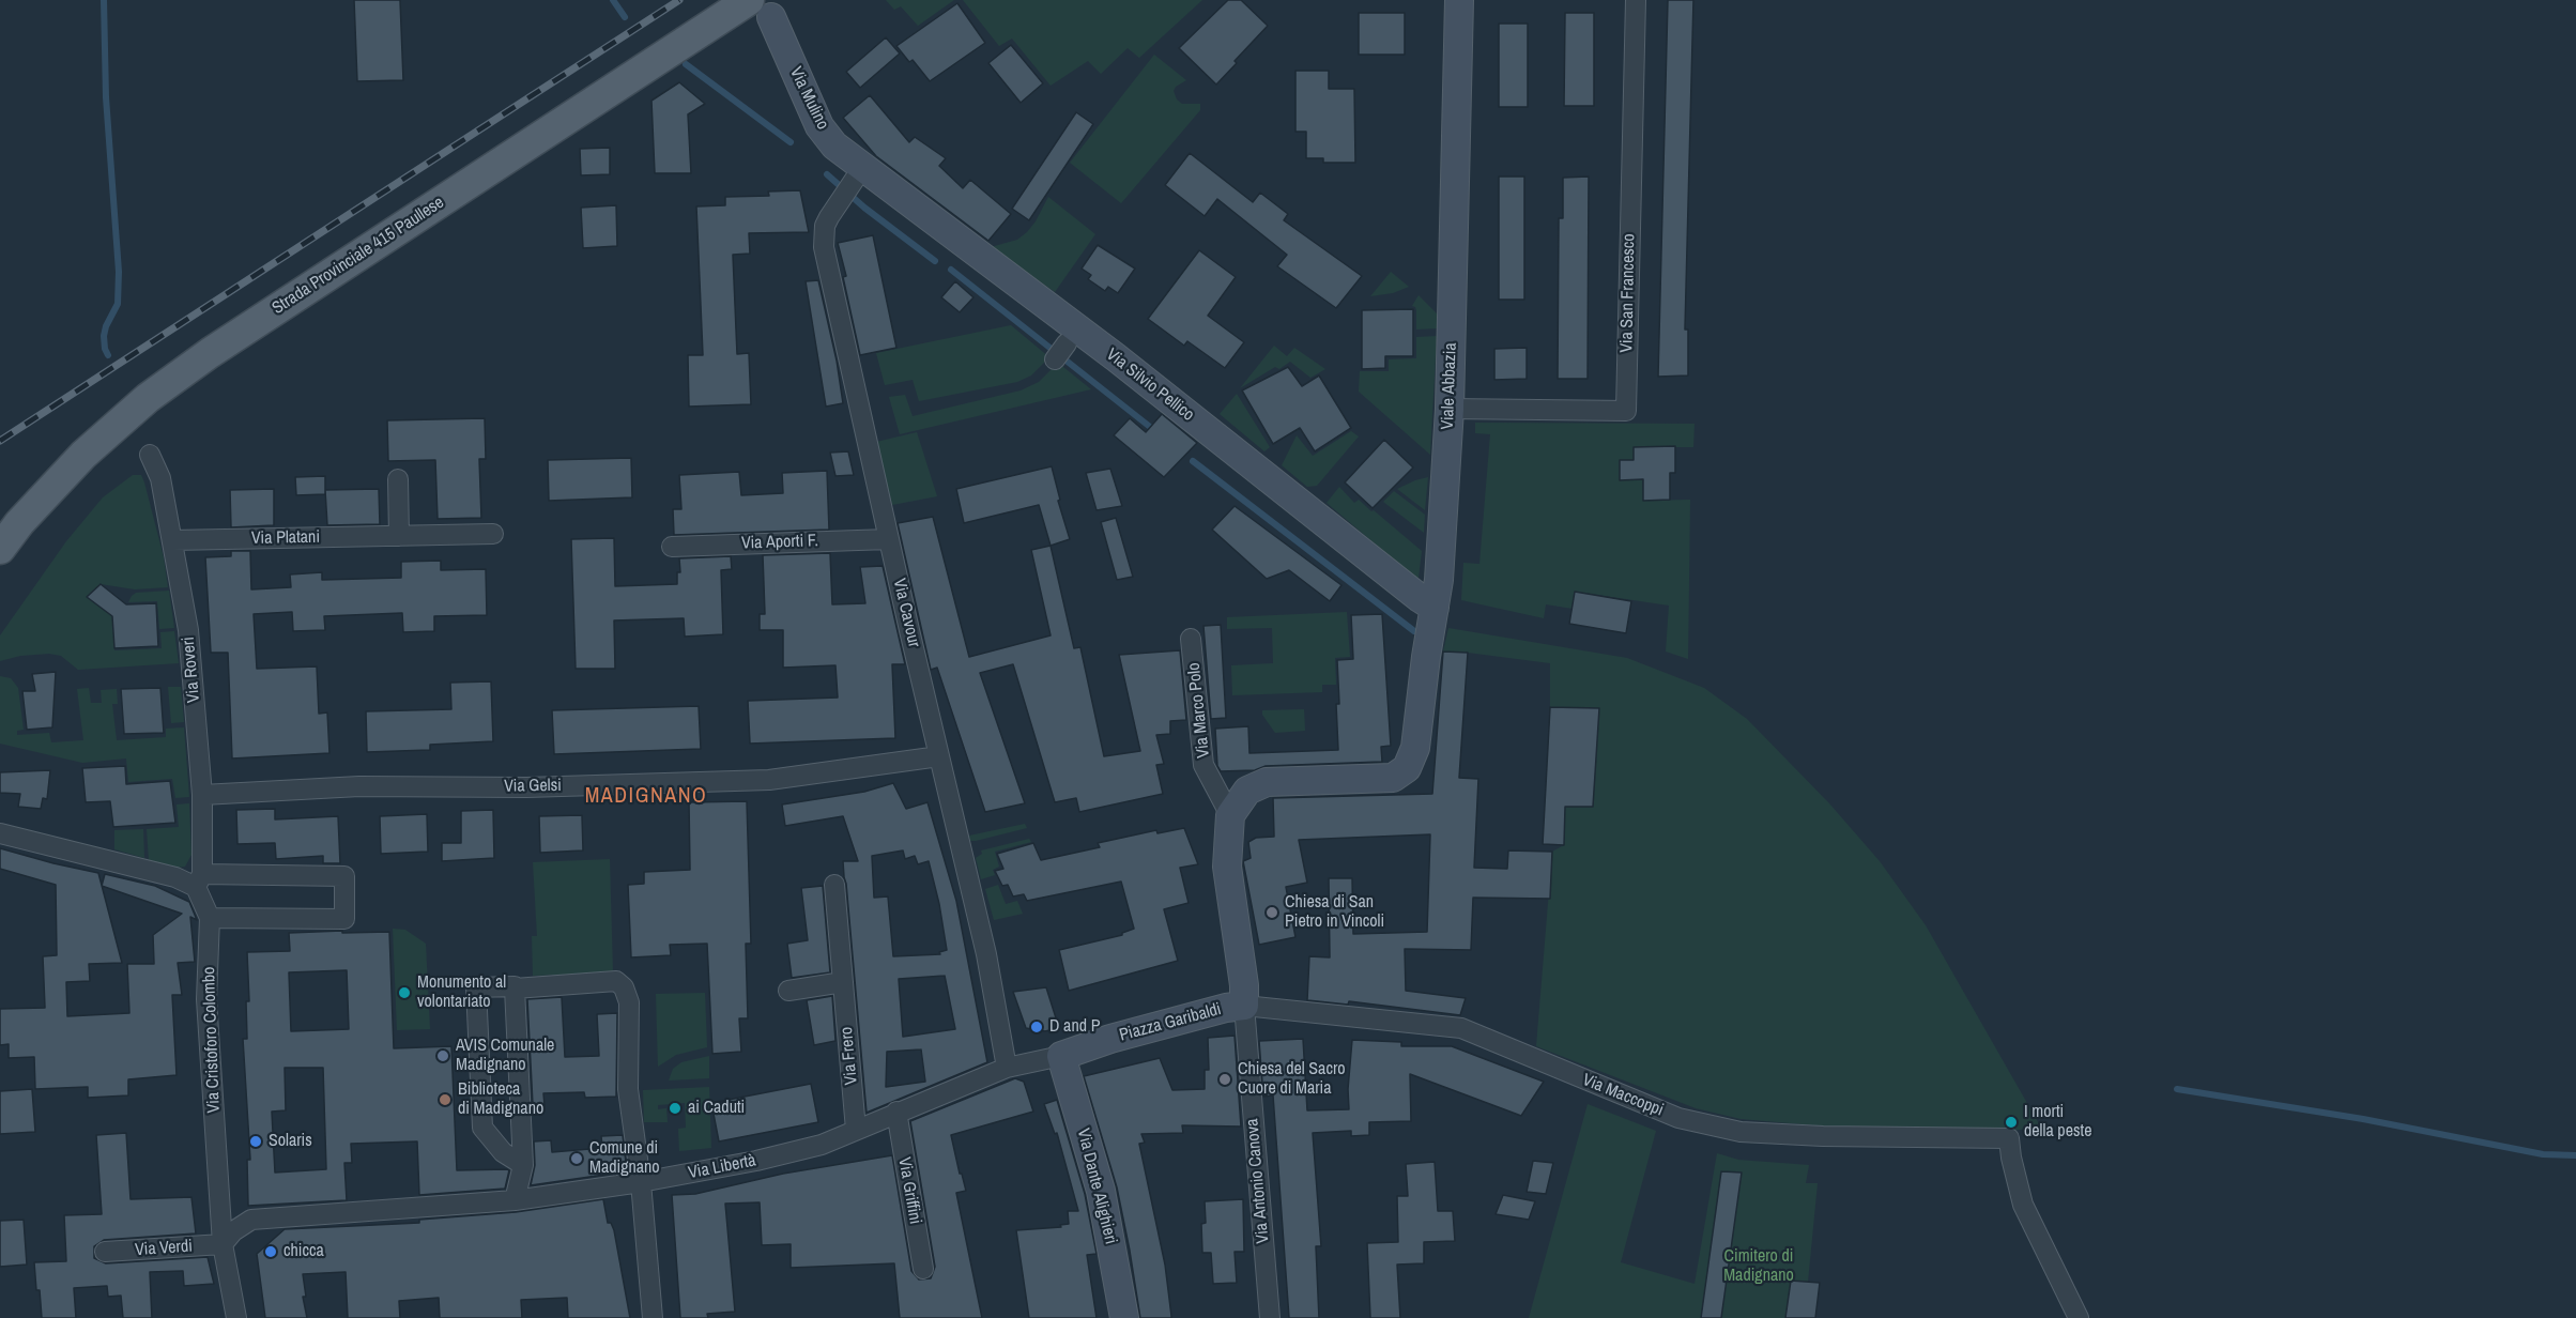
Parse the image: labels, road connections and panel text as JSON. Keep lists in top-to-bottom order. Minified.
{"streets":{"main road":["Strada Provinciale 415 Paullese"],"street":["Via Mulino","Via San Francesco","Via Silvio Pellico","Viale Abbazia","Via Platani","Via Aporti F.","Via Cavour","Via Roveri","Via Marco Polo","Via Gelsi","Piazza Garibaldi","Via Cristoforo Colombo","Via Frero","Via Maccoppi","Via Libertà","Via Antonio Canova","Via Dante Alighieri","Via Griffini","Via Verdi"]},"crossings":[["Via Mulino","Strada Provinciale 415 Paullese"],["Via Mulino","Via Silvio Pellico"],["Via Mulino","Via Cavour"],["Via San Francesco","Viale Abbazia"],["Via Silvio Pellico","Viale Abbazia"],["Via Silvio Pellico","Via Cavour"],["Viale Abbazia","Via Marco Polo"],["Via Platani","Via Roveri"],["Via Aporti F.","Via Cavour"],["Via Cavour","Via Gelsi"],["Via Cavour","Via Libertà"],["Via Roveri","Via Gelsi"],["Via Roveri","Via Cristoforo Colombo"],["Piazza Garibaldi","Via Maccoppi"],["Piazza Garibaldi","Via Libertà"],["Piazza Garibaldi","Via Antonio Canova"],["Piazza Garibaldi","Via Dante Alighieri"],["Via Cristoforo Colombo","Via Libertà"],["Via Cristoforo Colombo","Via Verdi"],["Via Frero","Via Libertà"],["Via Maccoppi","Via Antonio Canova"],["Via Libertà","Via Dante Alighieri"],["Via Libertà","Via Griffini"],["Via Libertà","Via Verdi"]],"districts":["MADIGNANO"],"parks":["Cimitero di Madignano"],"places":["Chiesa di San Pietro in Vincoli","Monumento al volontariato","D and P","AVIS Comunale Madignano","Chiesa del Sacro Cuore di Maria","Biblioteca di Madignano","ai Caduti","I morti della peste","Solaris","Comune di Madignano","chicca"]}
